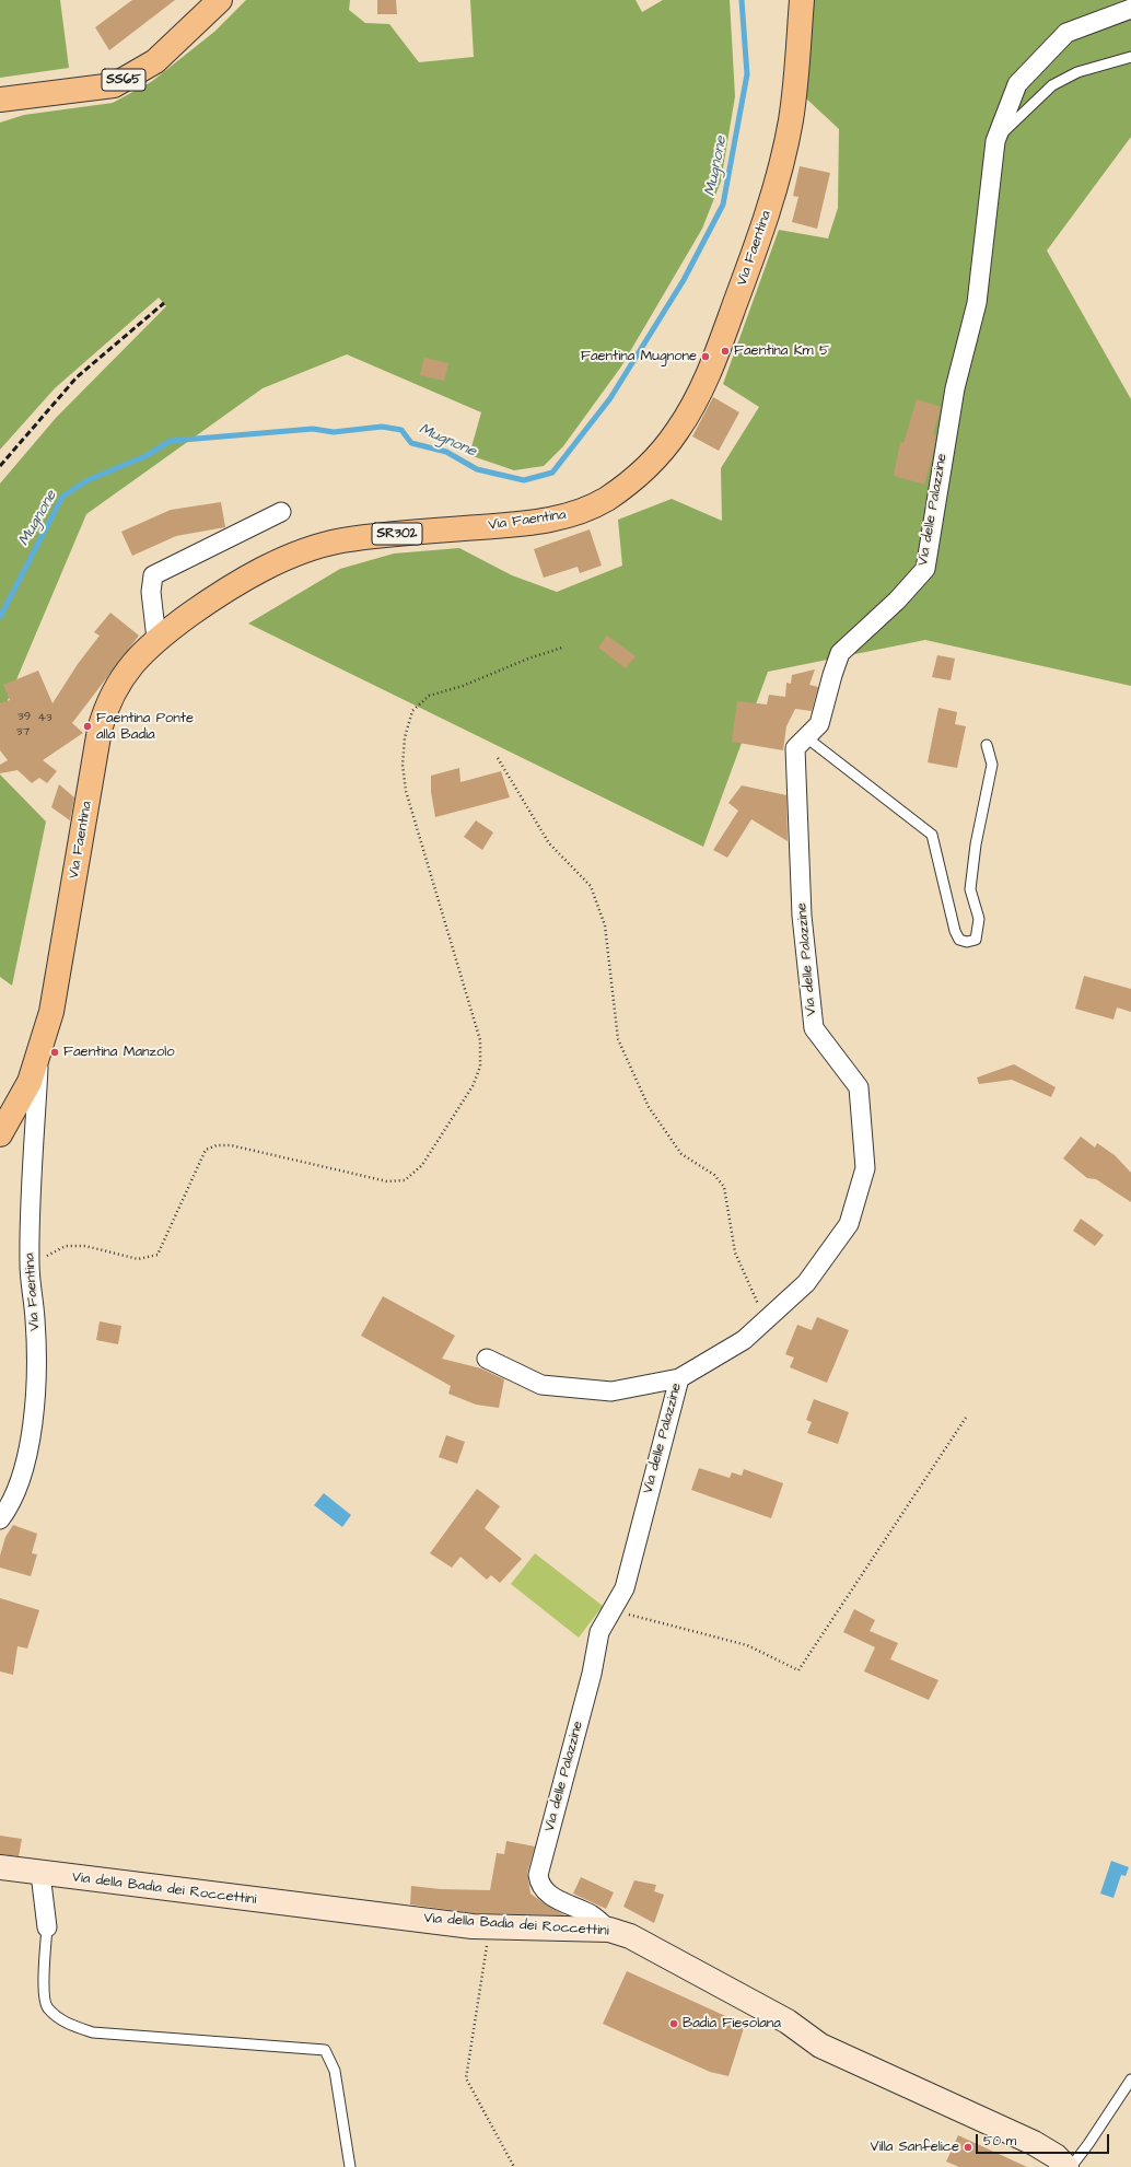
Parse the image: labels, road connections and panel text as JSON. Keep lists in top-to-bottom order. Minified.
{"streets":{"main road":["SS65","Via Faentina","SR302"],"street":["Via delle Palazzine","Via della Badia dei Roccettini"]},"crossings":[["Via delle Palazzine","Via della Badia dei Roccettini"]],"water":["Mugnone"],"places":["Faentina Km 5","Faentina Mugnone","Faentina Ponte alla Badia","Faentina Manzolo","Badia Fiesolana","Villa Sanfelice"],"house_numbers":["39","43","37"],"scale_bar":"50 m"}
